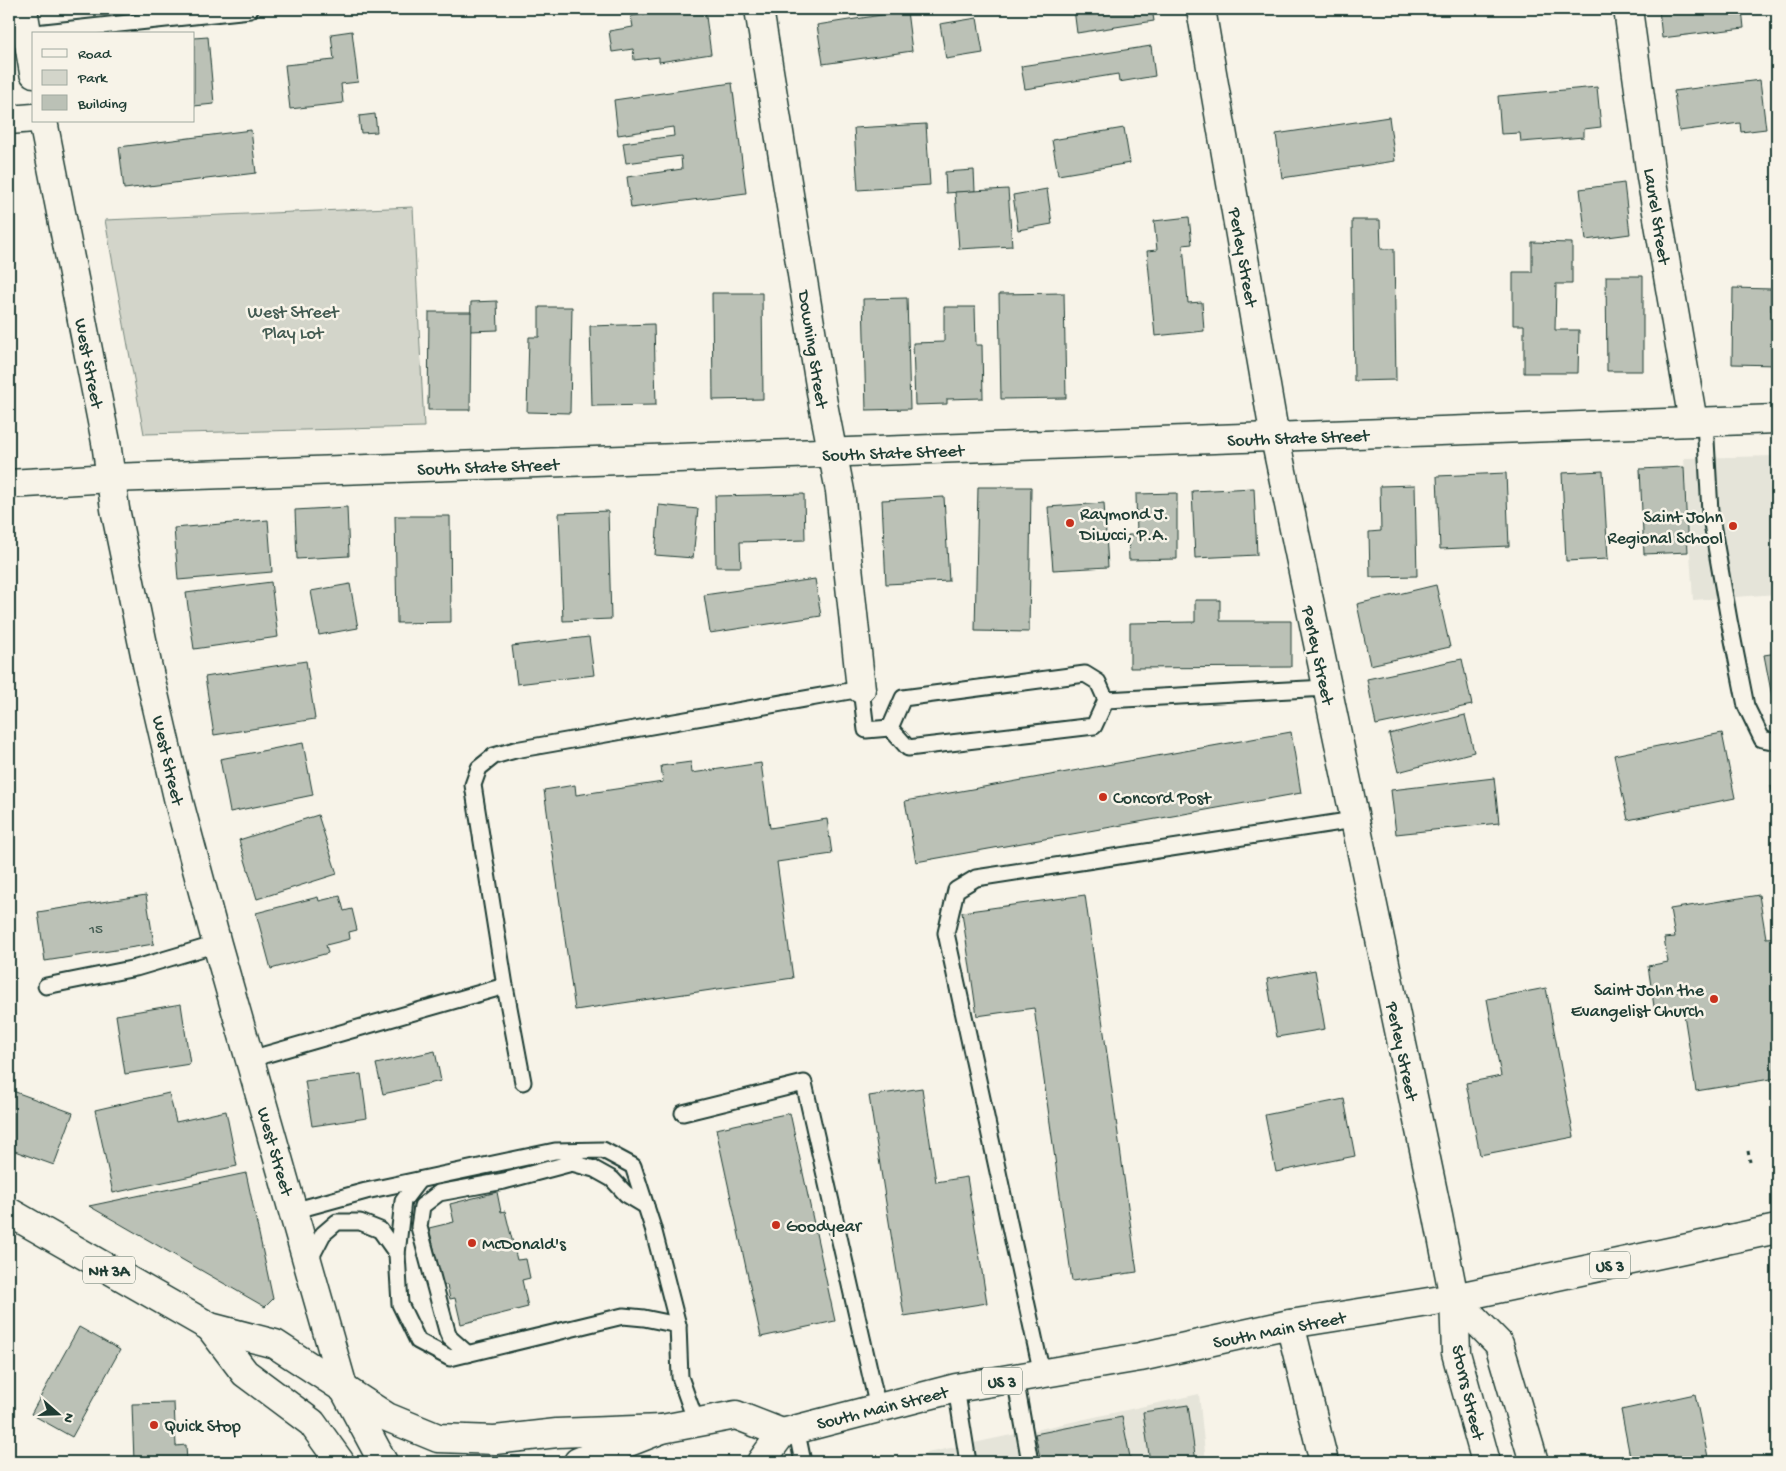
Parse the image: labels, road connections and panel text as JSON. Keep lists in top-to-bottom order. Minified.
{"streets":{"street":["Laurel Street","Perley Street","Downing Street","West Street","South State Street","US 3","NH 3A","South Main Street","Storrs Street"]},"crossings":[["Laurel Street","South State Street"],["Perley Street","South State Street"],["Perley Street","South Main Street"],["Perley Street","Storrs Street"],["Downing Street","South State Street"],["West Street","South State Street"],["West Street","NH 3A"],["South Main Street","Storrs Street"]],"parks":["West Street Play Lot"],"places":["Raymond J. DiLucci, P.A.","Saint John Regional School","Concord Post","Saint John the Evangelist Church","Goodyear","McDonald's","Quick Stop"],"house_numbers":["15"],"legend":["Road","Park","Building"],"north":"right"}
